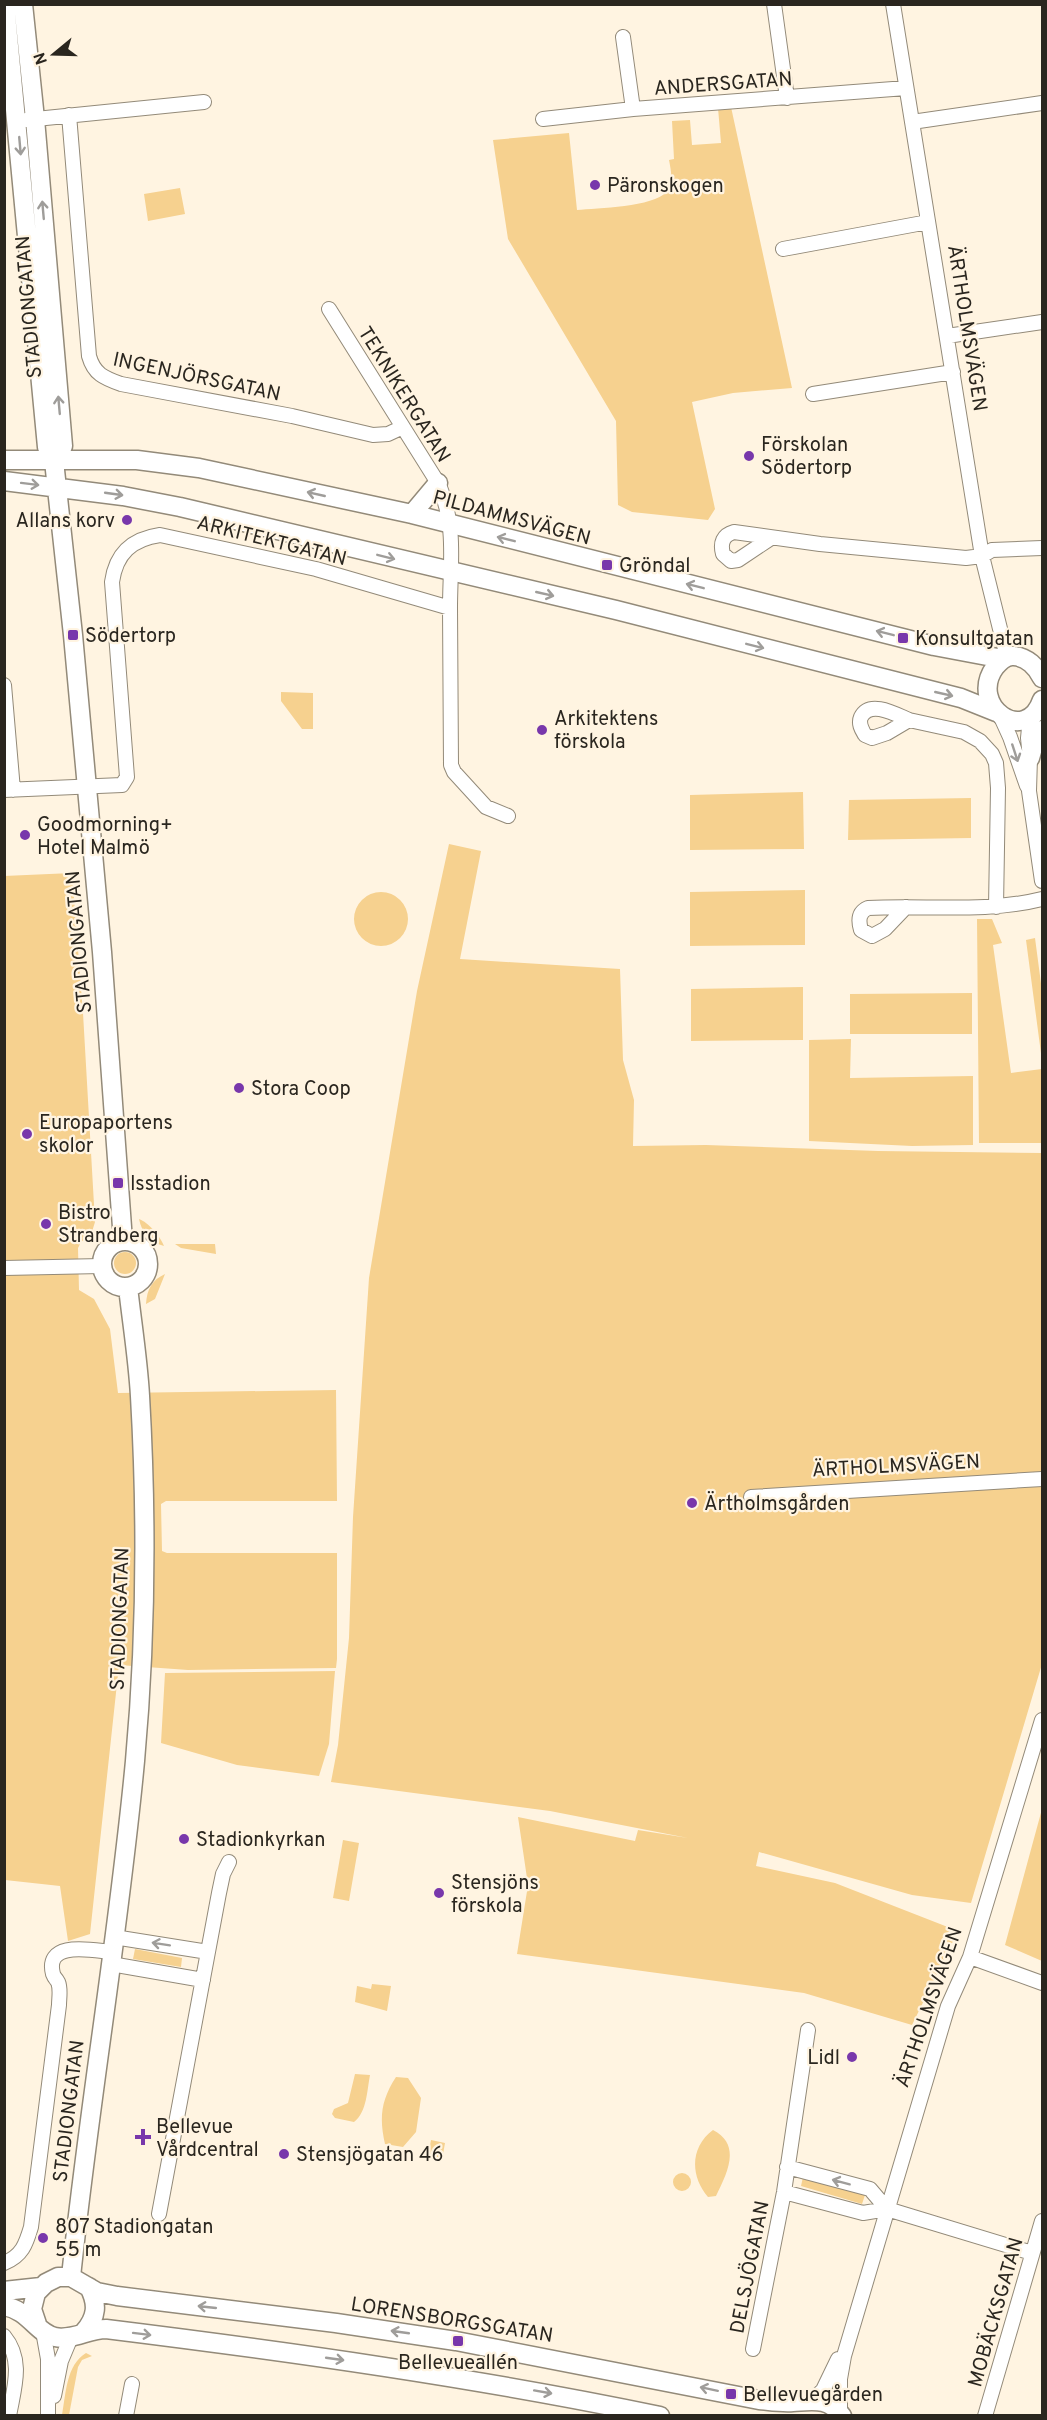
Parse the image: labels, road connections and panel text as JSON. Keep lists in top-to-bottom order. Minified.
{"streets":{"main road":["STADIONGATAN","PILDAMMSVÄGEN","LORENSBORGSGATAN"],"street":["ANDERSGATAN","ÄRTHOLMSVÄGEN","INGENJÖRSGATAN","TEKNIKERGATAN","ARKITEKTGATAN","DELSJÖGATAN","MOBÄCKSGATAN"]},"crossings":[["ANDERSGATAN","ÄRTHOLMSVÄGEN"],["STADIONGATAN","PILDAMMSVÄGEN"],["STADIONGATAN","ARKITEKTGATAN"],["STADIONGATAN","LORENSBORGSGATAN"],["ÄRTHOLMSVÄGEN","PILDAMMSVÄGEN"],["ÄRTHOLMSVÄGEN","DELSJÖGATAN"],["ÄRTHOLMSVÄGEN","LORENSBORGSGATAN"],["INGENJÖRSGATAN","TEKNIKERGATAN"],["TEKNIKERGATAN","PILDAMMSVÄGEN"],["TEKNIKERGATAN","ARKITEKTGATAN"]],"places":{"other":["Päronskogen","Förskolan Södertorp","Allans korv","Arkitektens förskola","Goodmorning+ Hotel Malmö","Stora Coop","Europaportens skolor","Bistro Strandberg","Ärtholmsgården","Stadionkyrkan","Stensjöns förskola","Lidl","Stensjögatan 46","807 Stadiongatan 55 m"],"transit":["Gröndal","Södertorp","Konsultgatan","Isstadion","Bellevueallén","Bellevuegården"],"health":["Bellevue Vårdcentral"]},"north":"left"}
